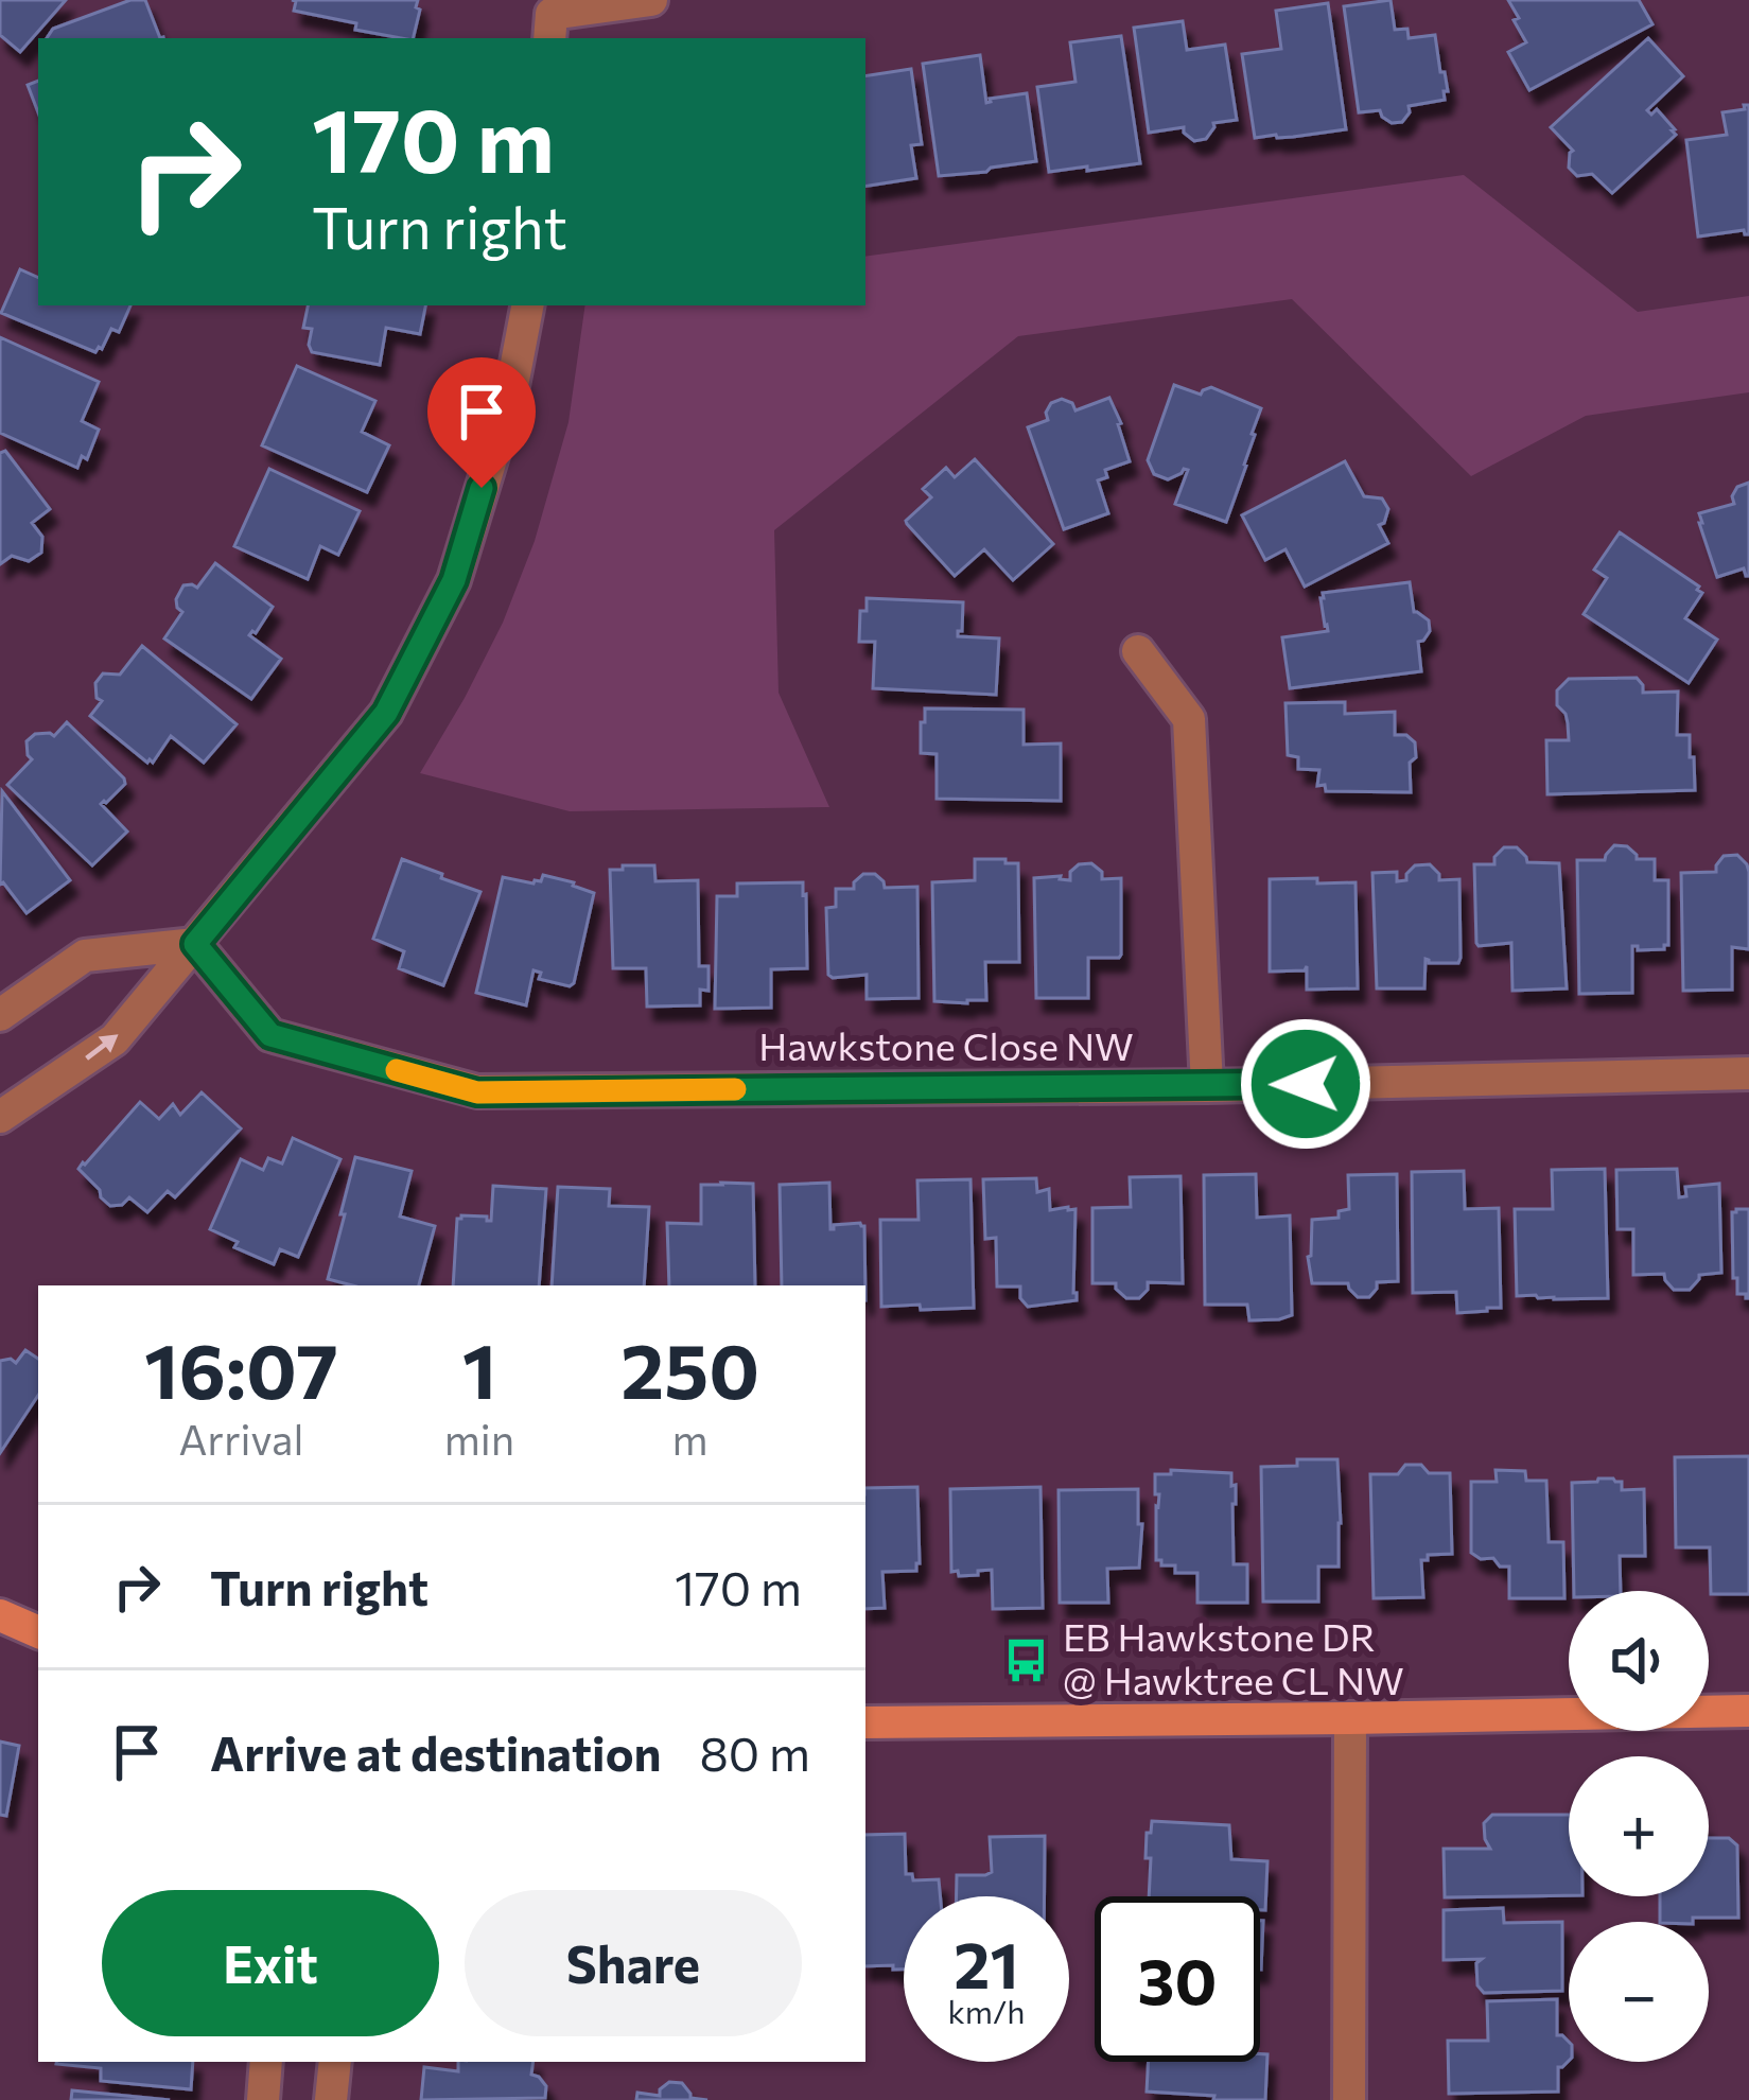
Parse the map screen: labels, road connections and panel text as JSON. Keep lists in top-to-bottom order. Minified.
{"streets":{"street":["Hawkstone Close NW"]},"places":{"bus stop":["EB Hawkstone DR @ Hawktree CL NW"]},"page":{"turn":["170 m","Turn right"],"eta":["16:07","Arrival","1","min","250","m"],"list":[{"name":"Turn right","value":"170 m"},{"name":"Arrive at destination","value":"80 m"}],"map_buttons":["+","−"],"buttons":["Exit","Share"],"speed":"21 km/h","limit":"30"}}
